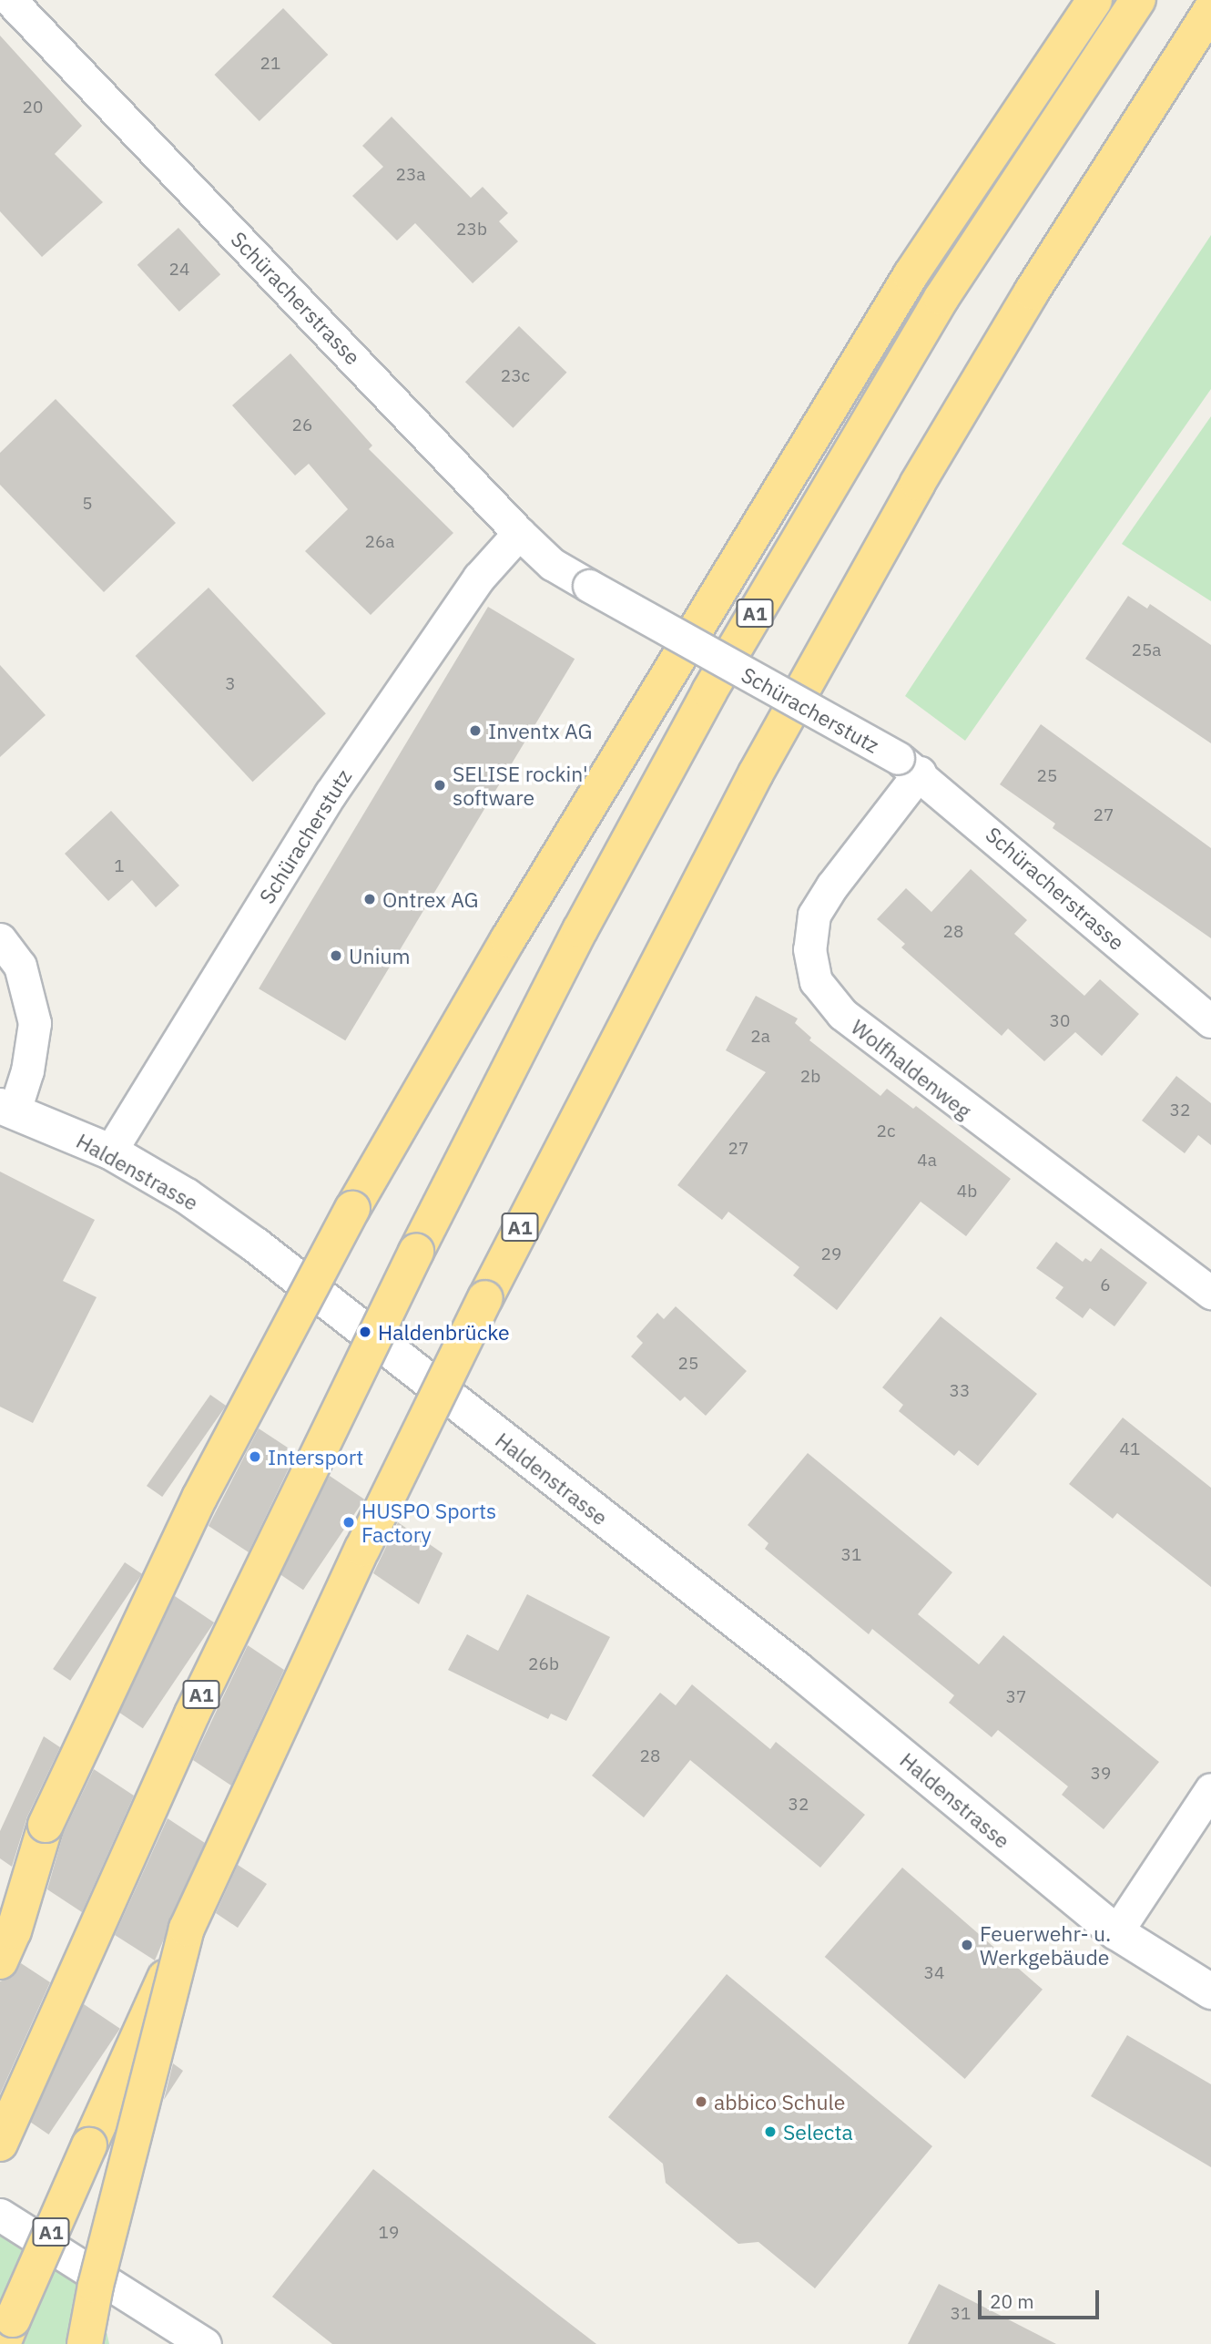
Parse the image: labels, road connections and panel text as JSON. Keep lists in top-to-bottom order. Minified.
{"streets":{"highway":["A1"],"street":["Schüracherstrasse","Schüracherstutz","Wolfhaldenweg","Haldenstrasse"]},"crossings":[["Schüracherstrasse","Schüracherstutz"],["Schüracherstrasse","Wolfhaldenweg"],["Schüracherstutz","Wolfhaldenweg"],["Schüracherstutz","Haldenstrasse"]],"places":["Inventx AG","SELISE rockin' software","Ontrex AG","Unium","Haldenbrücke","Intersport","HUSPO Sports Factory","Feuerwehr- u. Werkgebäude","abbico Schule","Selecta"],"house_numbers":["21","20","23a","23b","24","23c","26","5","26a","25a","3","25","27","1","28","30","2a","2b","32","2c","27","4a","4b","29","6","25","33","41","31","26b","37","28","39","32","34","19","31"],"scale_bar":"20 m"}
